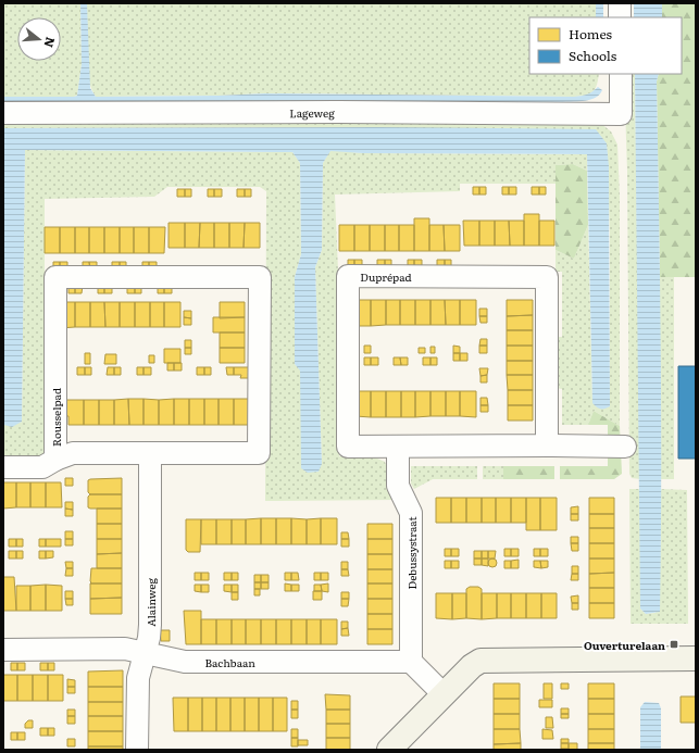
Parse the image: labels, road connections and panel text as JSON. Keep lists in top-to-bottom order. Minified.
{"streets":{"street":["Lageweg","Duprépad","Rousselpad","Debussystraat","Alainweg","Bachbaan"]},"crossings":[["Duprépad","Debussystraat"],["Rousselpad","Alainweg"],["Debussystraat","Bachbaan"],["Alainweg","Bachbaan"]],"places":{"transit":["Ouverturelaan"]},"legend":["Homes","Schools"],"north":"right"}
